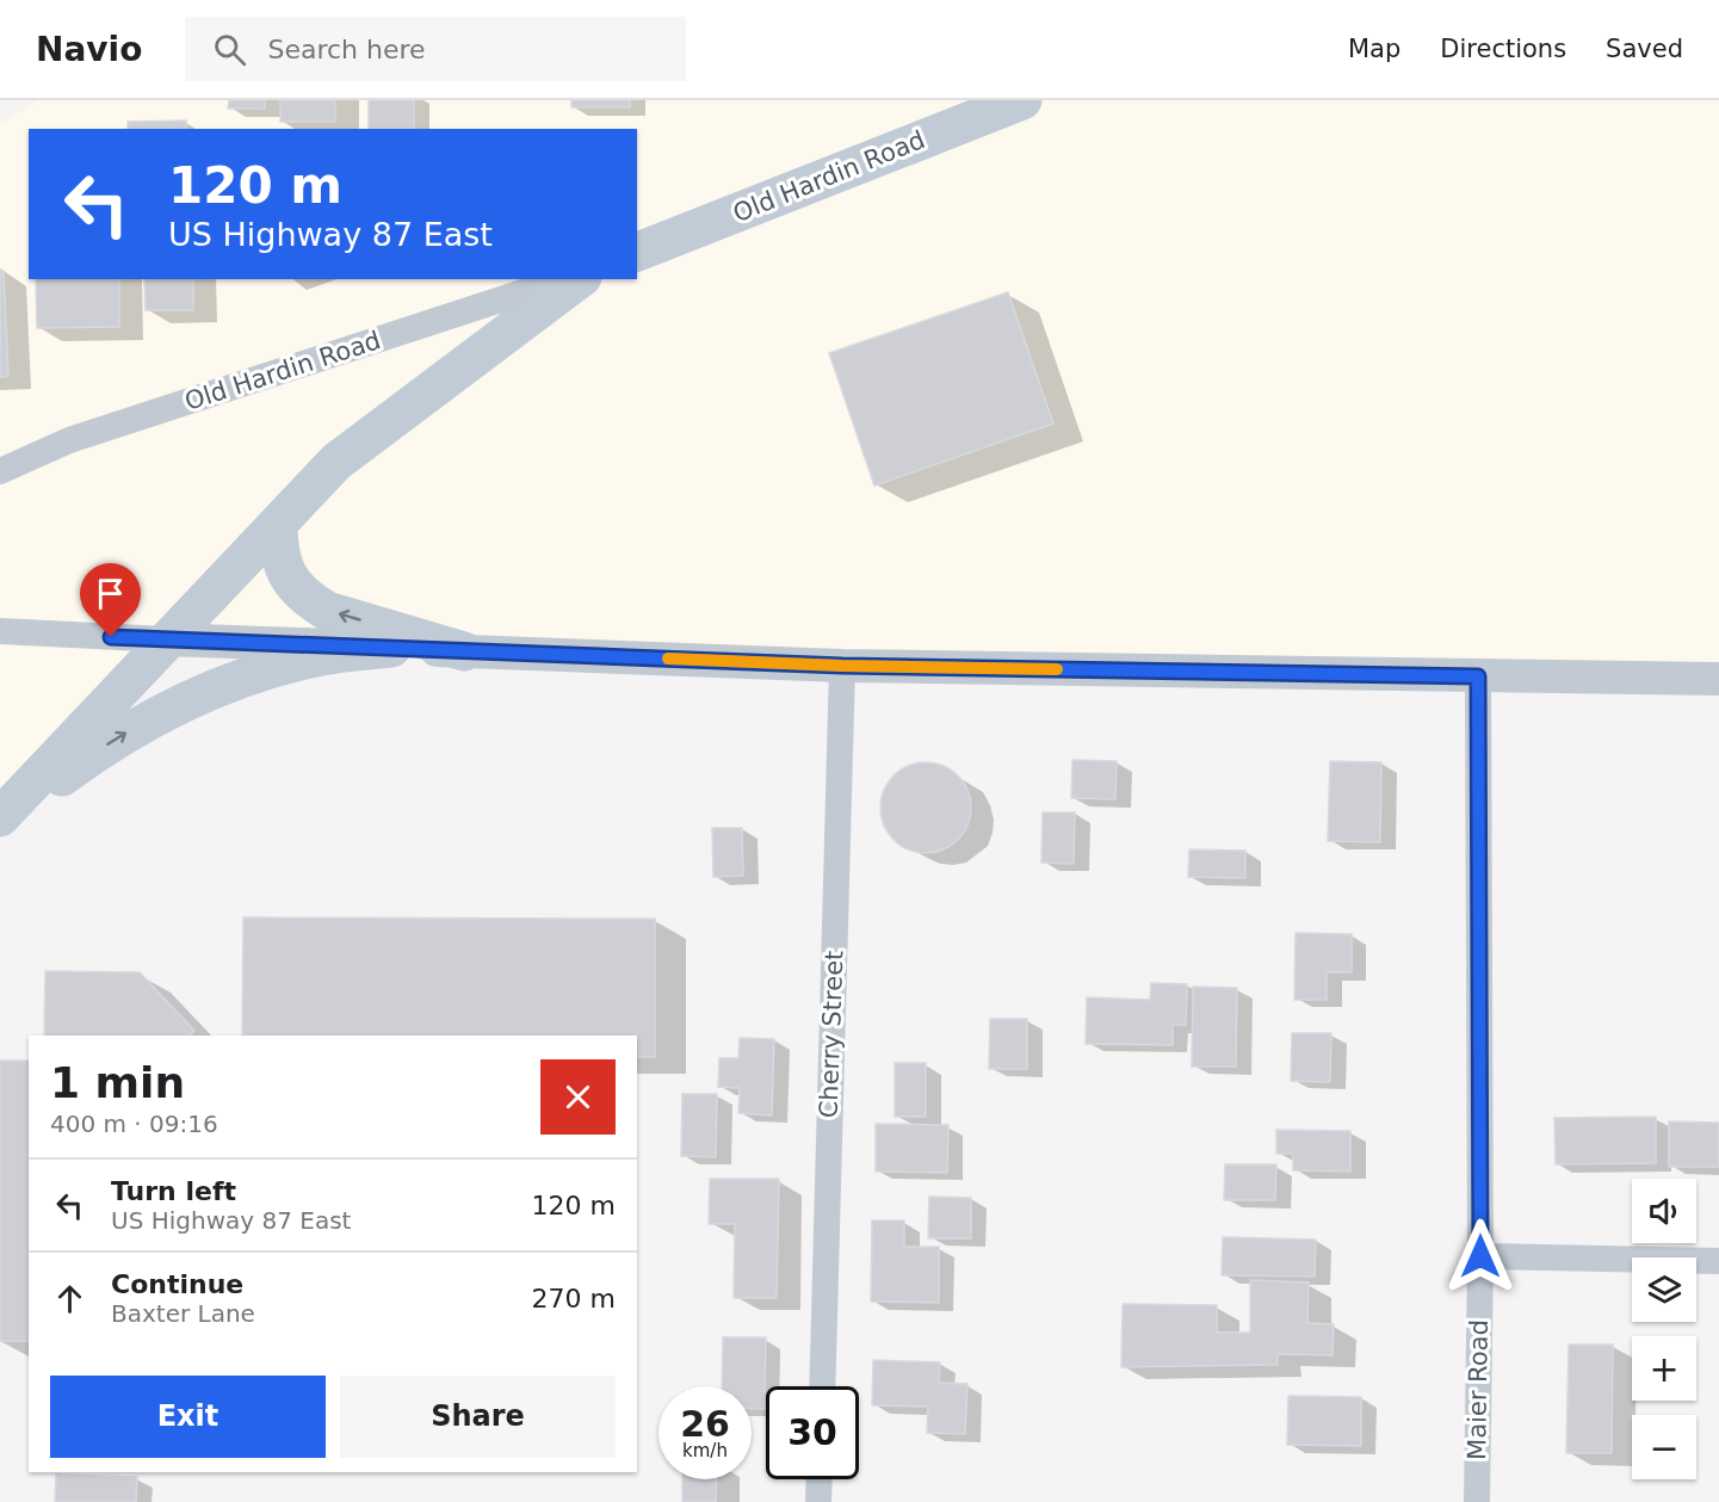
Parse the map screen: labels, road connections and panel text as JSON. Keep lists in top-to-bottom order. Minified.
{"streets":{"main road":["Old Hardin Road"],"street":["Cherry Street","Maier Road"]},"page":{"header":"Navio","search":"Search here","nav":["Map","Directions","Saved"],"turn":["120 m","US Highway 87 East"],"heading":["1 min","400 m · 09:16"],"list":[{"name":"Turn left","note":"US Highway 87 East","value":"120 m"},{"name":"Continue","note":"Baxter Lane","value":"270 m"}],"map_buttons":["+","−"],"buttons":["Exit","Share"],"speed":"26 km/h","limit":"30"}}
